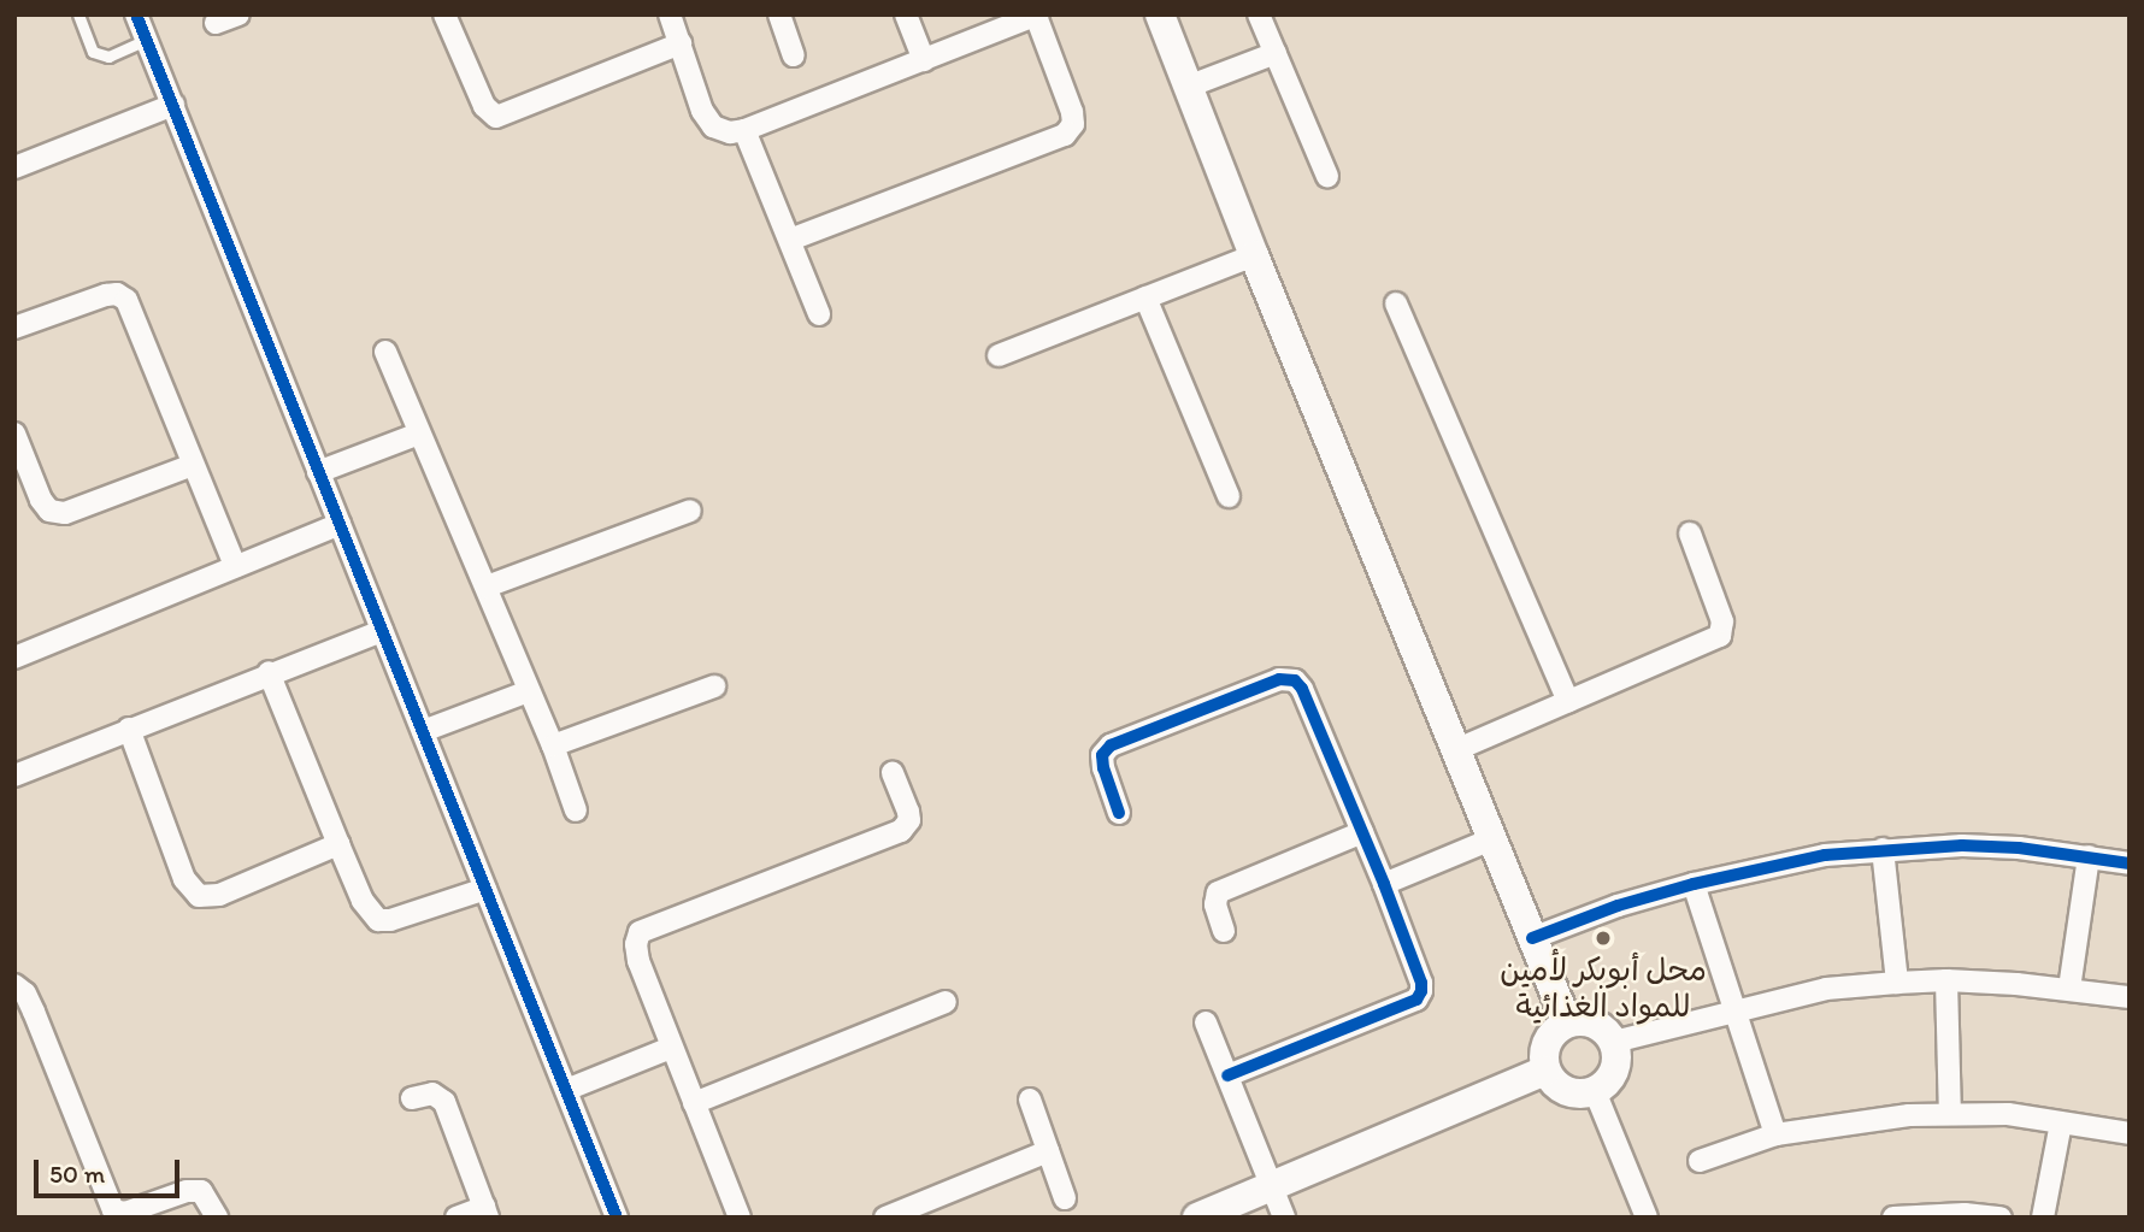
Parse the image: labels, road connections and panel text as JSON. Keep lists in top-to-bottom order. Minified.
{"places":["محل أبوبكر لأمين للمواد الغذائية"],"scale_bar":"50 m"}
